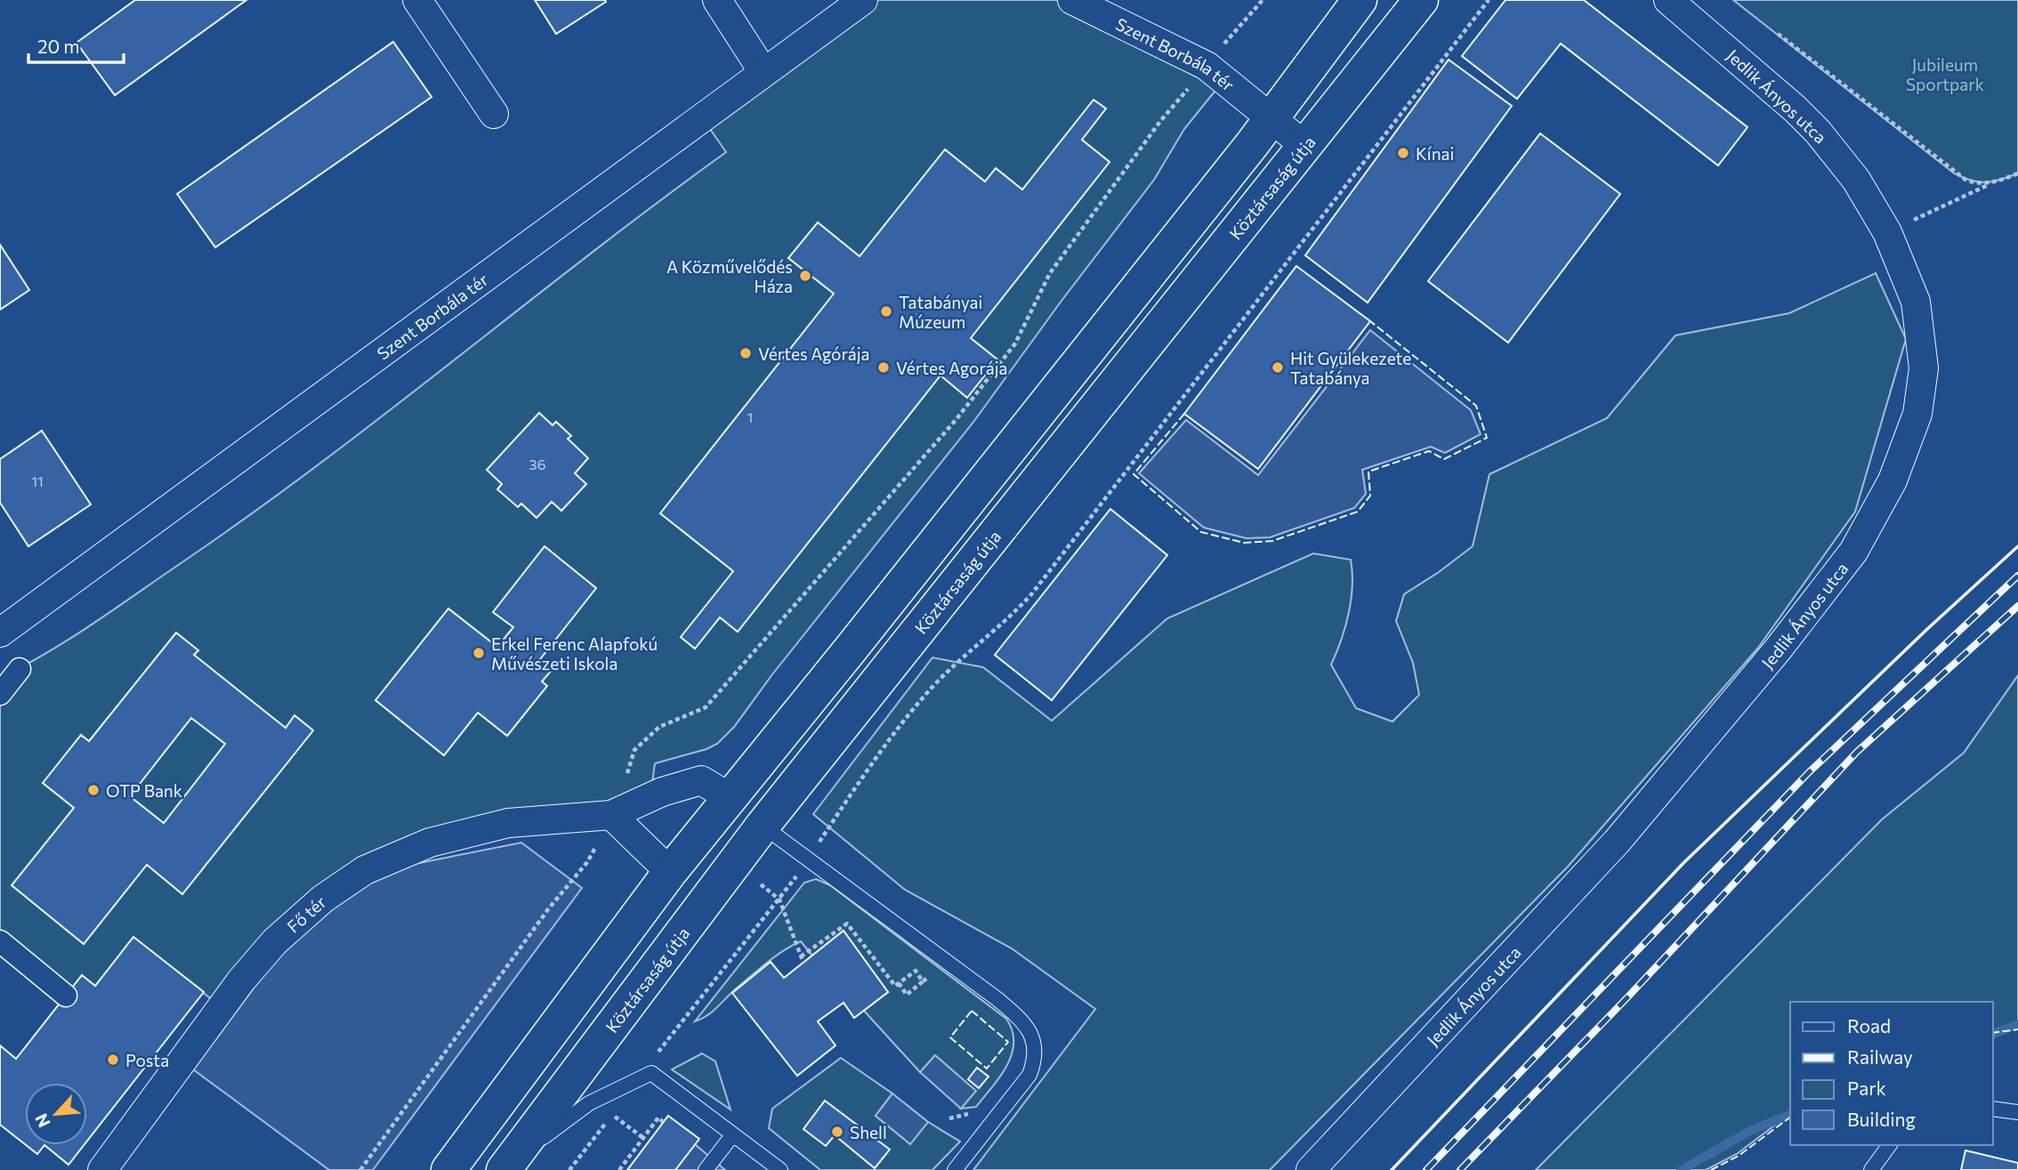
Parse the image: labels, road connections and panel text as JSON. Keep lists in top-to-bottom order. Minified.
{"streets":{"street":["Szent Borbála tér","Jedlik Ányos utca","Köztársaság útja","Fő tér"]},"crossings":[["Szent Borbála tér","Köztársaság útja"]],"parks":["Jubileum Sportpark"],"places":["Kínai","A Közművelődés Háza","Tatabányai Múzeum","Vértes Agórája","Vértes Agorája","Hit Gyülekezete Tatabánya","Erkel Ferenc Alapfokú Művészeti Iskola","OTP Bank","Posta","Shell"],"house_numbers":["1","36","11"],"legend":["Road","Railway","Park","Building"],"scale_bar":"20 m","north":"bottom left"}
